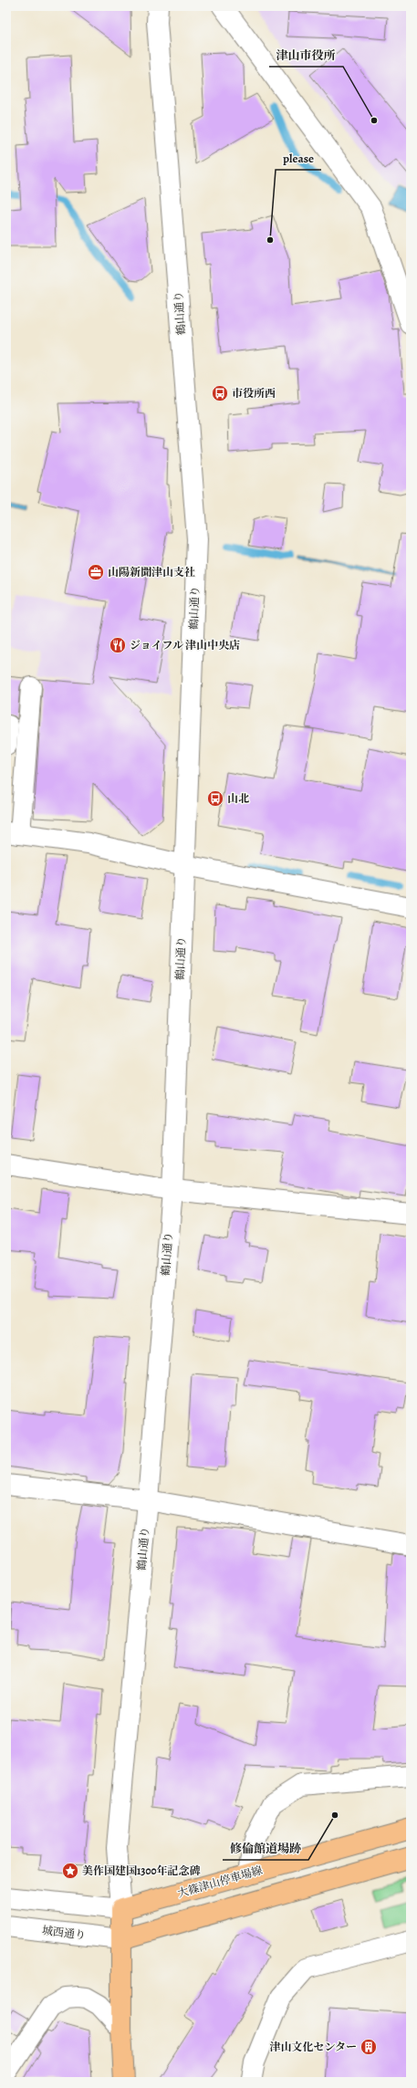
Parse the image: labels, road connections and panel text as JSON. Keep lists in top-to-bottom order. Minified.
{"streets":{"main road":["大篠津山停車場線"],"street":["鶴山通り","城西通り"]},"crossings":[["鶴山通り","大篠津山停車場線"]],"places":{"other":["津山市役所","please","修倫館道場跡"],"bus stop":["市役所西","山北"],"office":["山陽新聞津山支社"],"restaurant":["ジョイフル 津山中央店"],"place":["美作国建国1300年記念碑"],"building":["津山文化センター"]}}
